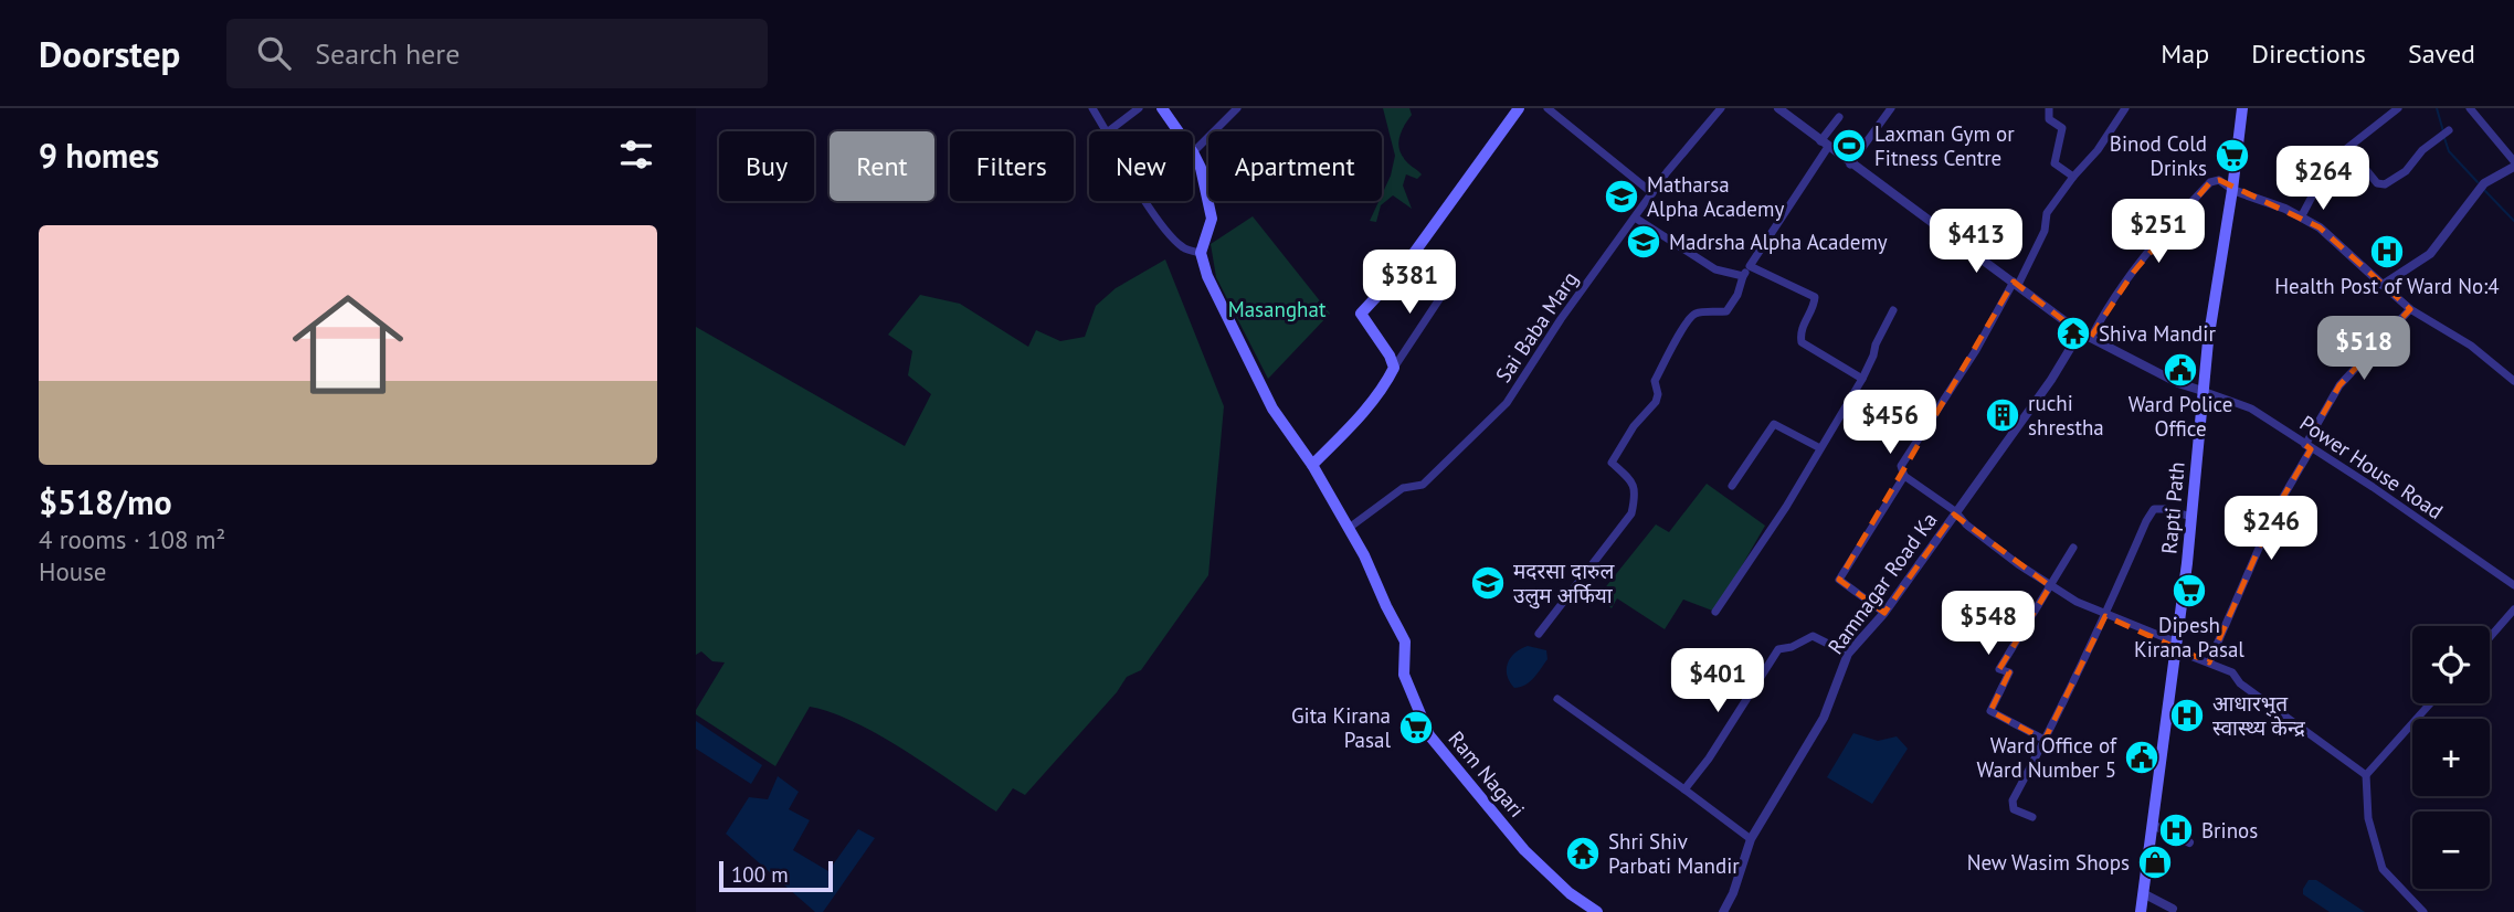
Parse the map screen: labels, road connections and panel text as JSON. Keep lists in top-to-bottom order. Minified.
{"streets":{"main road":["Rapti Path","Ram Nagari"],"street":["Sai Baba Marg","Power House Road","Ramnagar Road Ka"]},"crossings":[["Sai Baba Marg","Ram Nagari"],["Power House Road","Rapti Path"]],"parks":["Masanghat"],"places":{"sports":["Laxman Gym or Fitness Centre"],"supermarket":["Binod Cold Drinks","Dipesh Kirana Pasal","Gita Kirana Pasal"],"school or university":["Matharsa Alpha Academy","Madrsha Alpha Academy","मदरसा दारुल उलुम अर्फिया"],"hospital":["Health Post of Ward No:4","आधारभुत स्वास्थ्य केन्द्र","Brinos"],"temple":["Shiva Mandir","Shri Shiv Parbati Mandir"],"public building":["Ward Police Office","Ward Office of Ward Number 5"],"building":["ruchi shrestha"],"shop":["New Wasim Shops"]},"scale_bar":"100 m","page":{"header":"Doorstep","search":"Search here","nav":["Map","Directions","Saved"],"heading":"9 homes","chip":["Buy","Rent","Filters","New","Apartment"],"price":["$264","$251","$413","$381","$518","$456","$246","$548","$401"],"list":[{"name":"$518/mo","note":"4 rooms · 108 m² · House"}],"map_buttons":["+","−"],"scale":"100 m"}}
